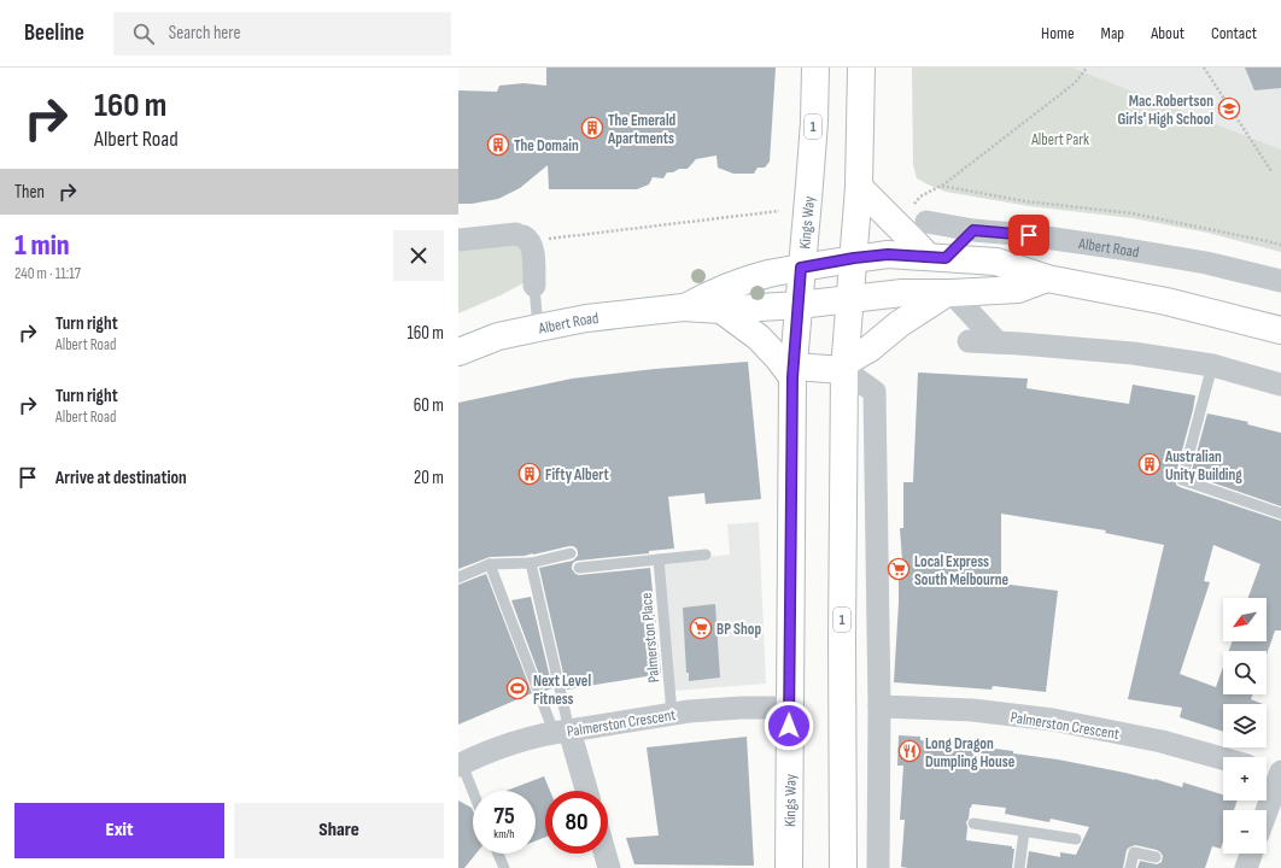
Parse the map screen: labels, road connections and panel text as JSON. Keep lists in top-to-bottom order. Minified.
{"streets":{"main road":["1","Kings Way","Albert Road"],"street":["Palmerston Crescent"],"lane":["Palmerston Place"]},"crossings":[["1","Albert Road"],["Kings Way","Albert Road"],["Kings Way","Palmerston Crescent"],["Palmerston Place","Palmerston Crescent"]],"parks":["Albert Park"],"places":{"school or university":["Mac.Robertson Girls' High School"],"building":["The Emerald Apartments","The Domain","Australian Unity Building","Fifty Albert"],"supermarket":["Local Express South Melbourne","BP Shop"],"sports":["Next Level Fitness"],"restaurant":["Long Dragon Dumpling House"]},"north":"bottom left","page":{"header":"Beeline","search":"Search here","nav":["Home","Map","About","Contact"],"turn":["160 m","Albert Road"],"then":"Then","heading":["1 min","240 m · 11:17"],"list":[{"name":"Turn right","note":"Albert Road","value":"160 m"},{"name":"Turn right","note":"Albert Road","value":"60 m"},{"name":"Arrive at destination","value":"20 m"}],"map_buttons":["+","−"],"speed":"75 km/h","limit":"80","buttons":["Exit","Share"]}}
